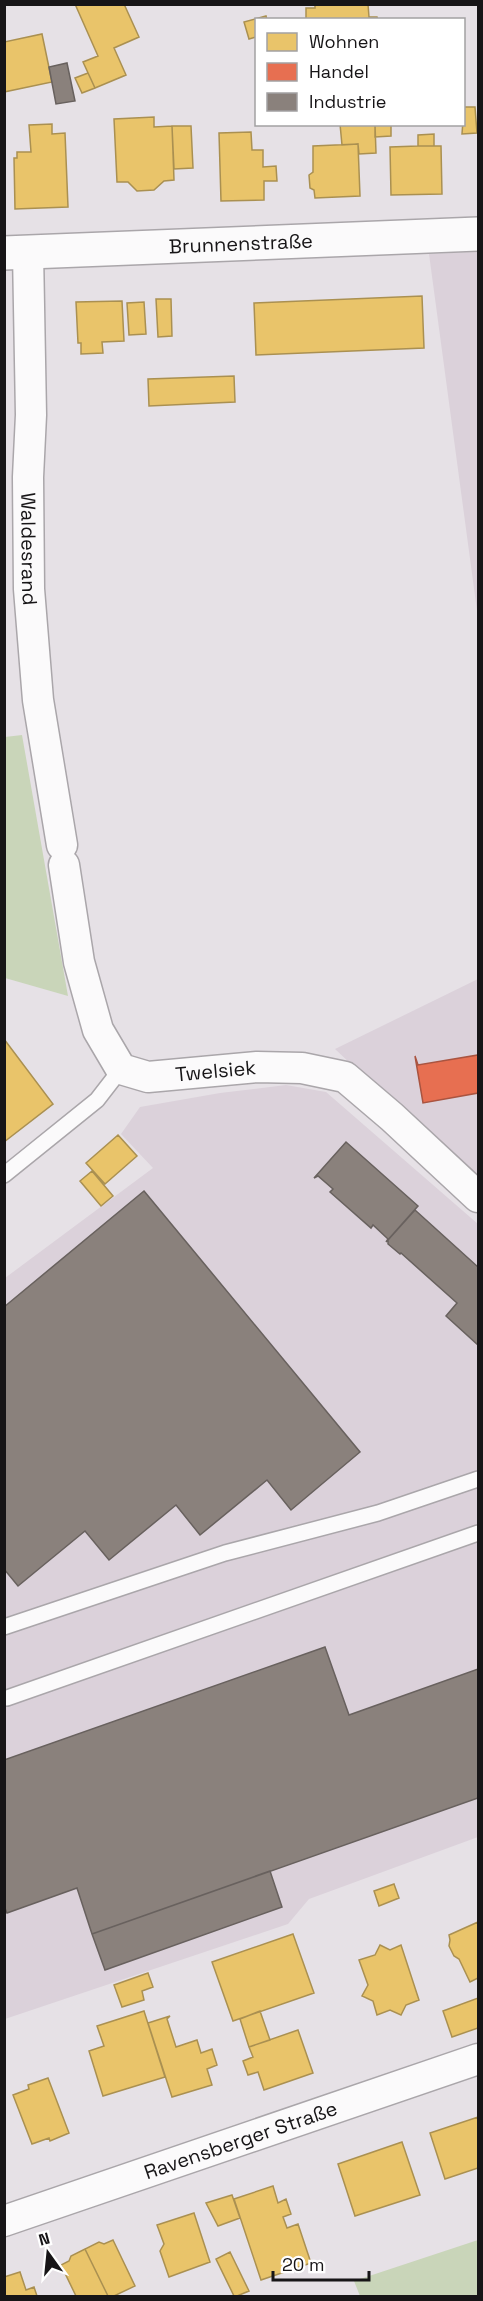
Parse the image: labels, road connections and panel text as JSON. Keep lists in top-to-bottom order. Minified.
{"streets":{"street":["Brunnenstraße","Waldesrand","Twelsiek","Ravensberger Straße"]},"crossings":[["Brunnenstraße","Waldesrand"],["Waldesrand","Twelsiek"]],"legend":["Wohnen","Handel","Industrie"],"scale_bar":"20 m","north":"top"}
